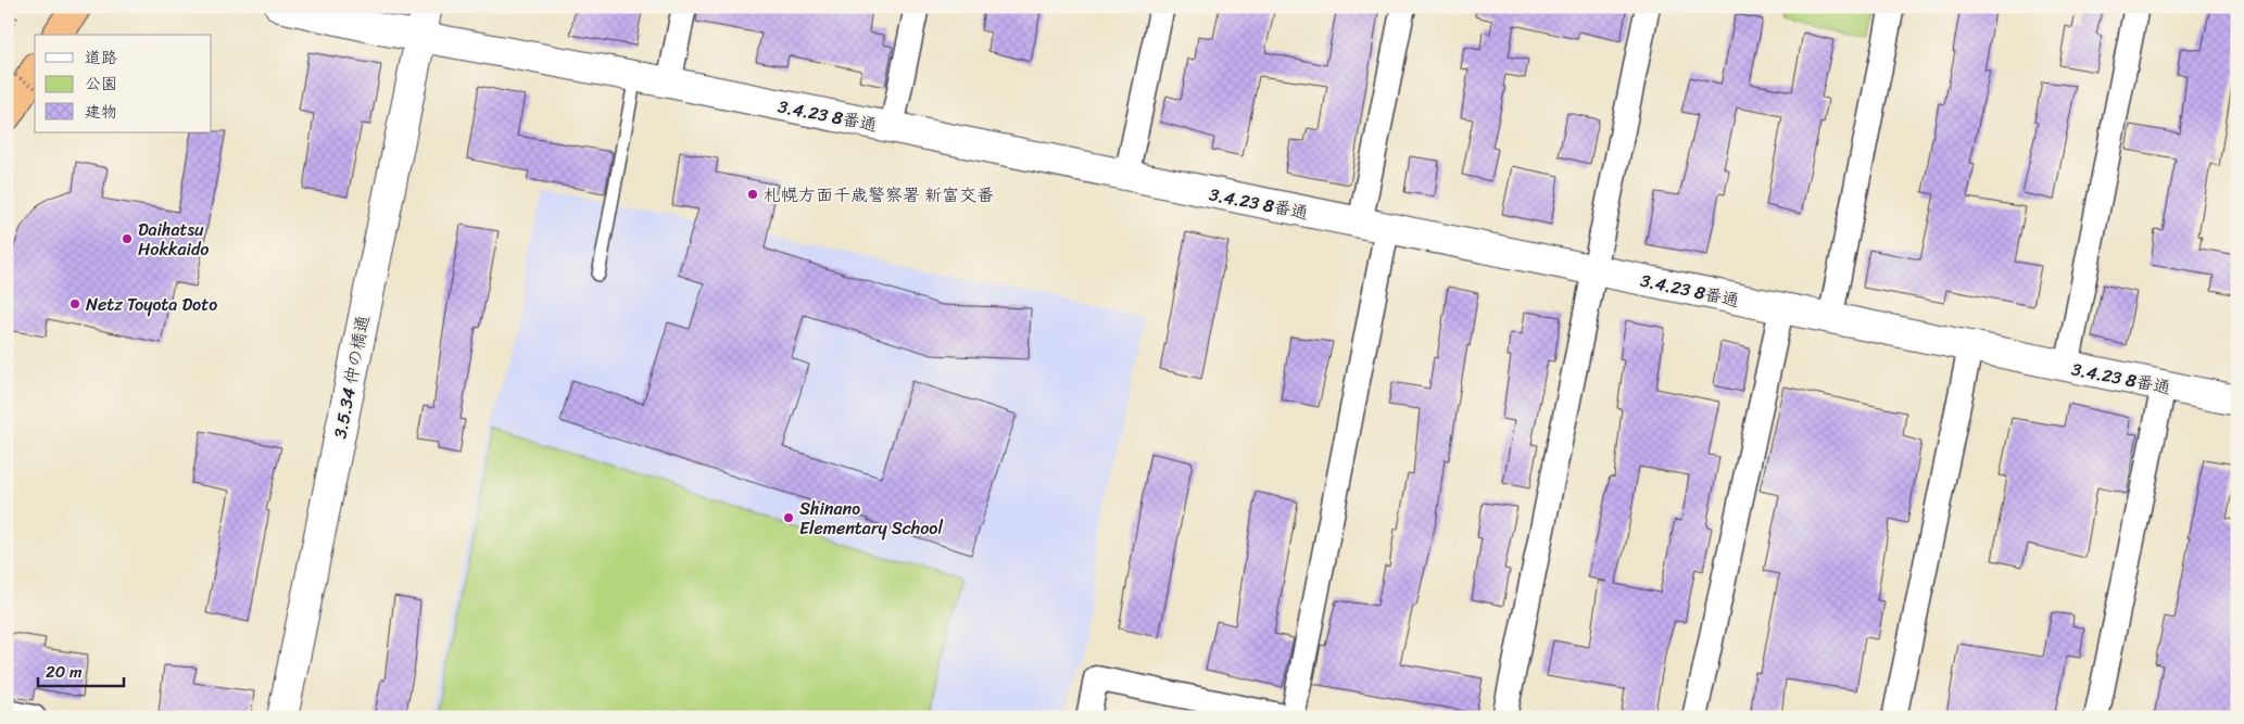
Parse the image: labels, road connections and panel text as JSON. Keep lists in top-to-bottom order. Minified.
{"streets":{"street":["3.4.23 8番通","3.5.34 仲の橋通"]},"crossings":[["3.4.23 8番通","3.5.34 仲の橋通"]],"places":["札幌方面千歳警察署 新富交番","Daihatsu Hokkaido","Netz Toyota Doto","Shinano Elementary School"],"legend":["道路","公園","建物"],"scale_bar":"20 m"}
